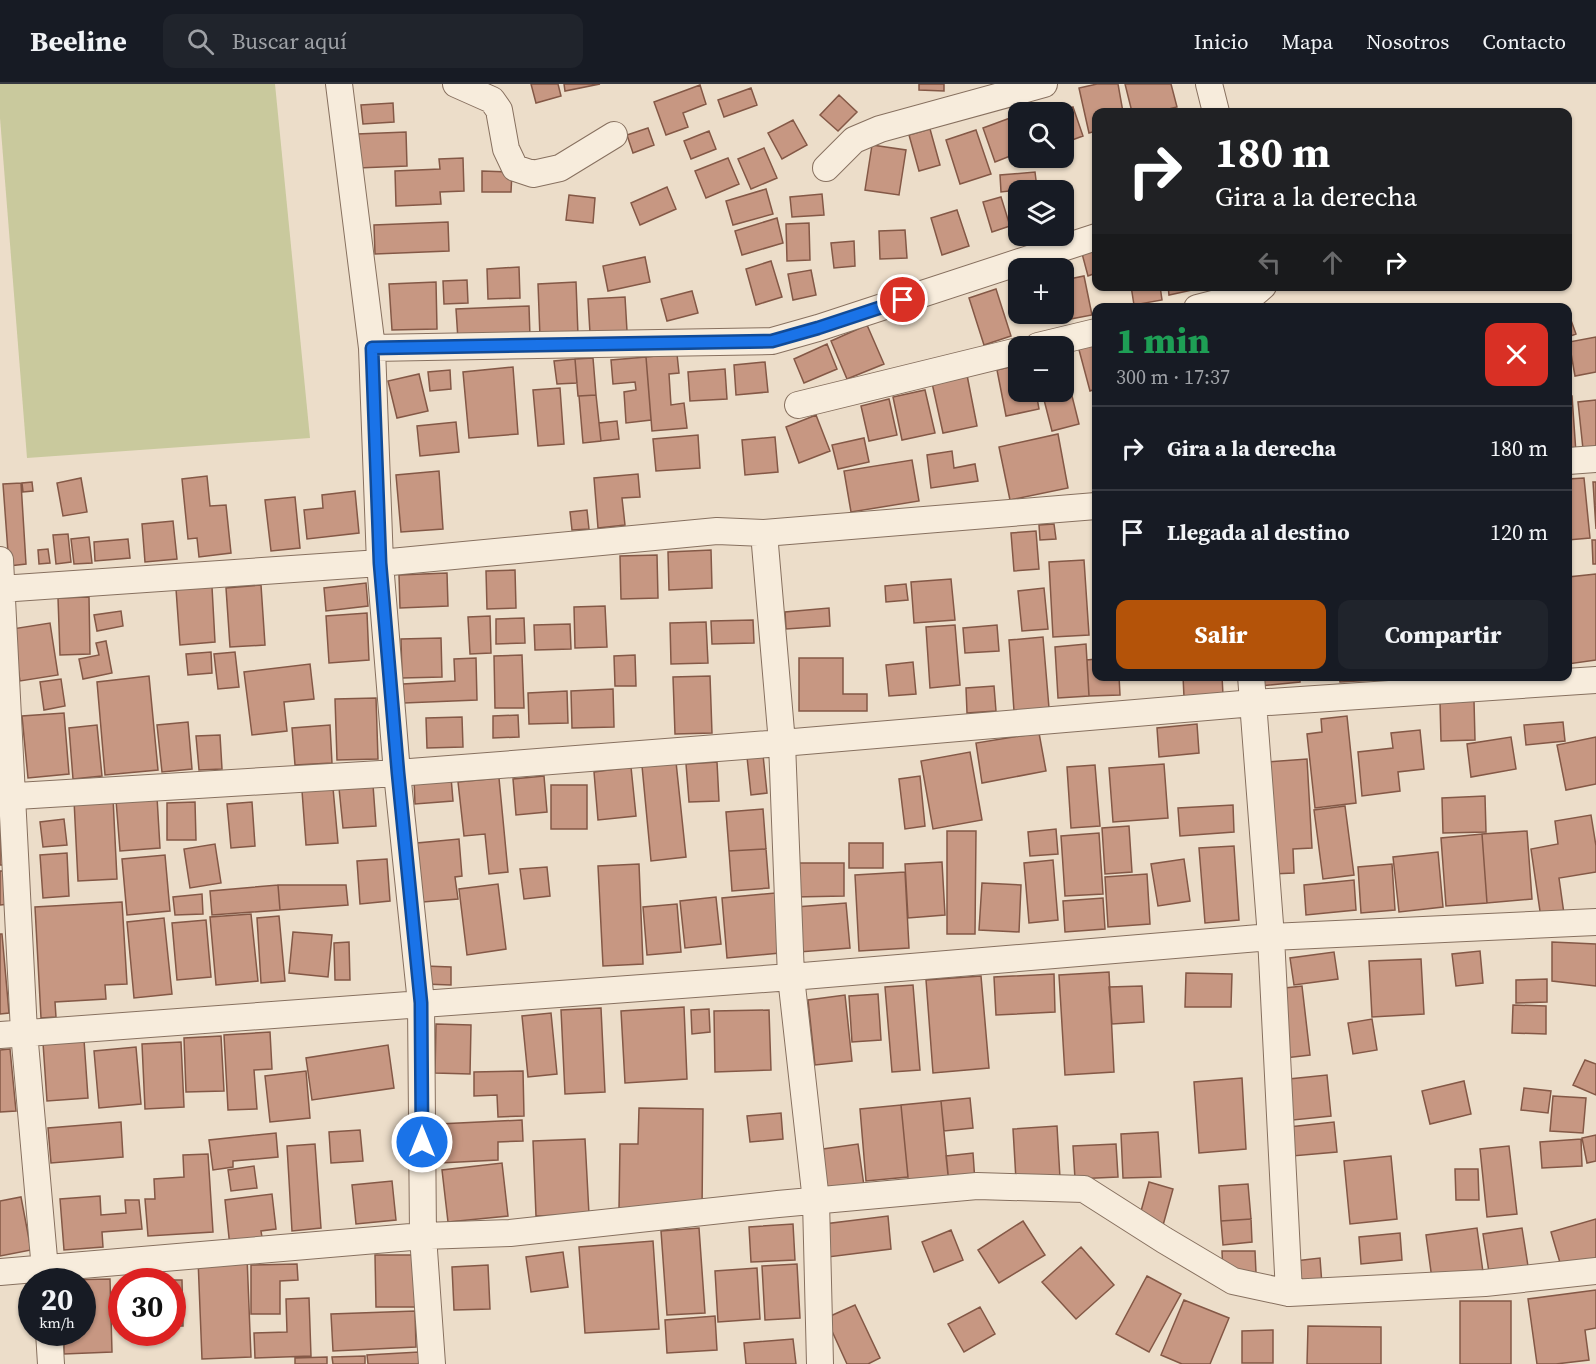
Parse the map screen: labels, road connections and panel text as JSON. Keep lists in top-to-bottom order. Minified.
{"page":{"header":"Beeline","search":"Buscar aquí","nav":["Inicio","Mapa","Nosotros","Contacto"],"map_buttons":["+","−"],"turn":["180 m","Gira a la derecha"],"heading":["1 min","300 m · 17:37"],"list":[{"name":"Gira a la derecha","value":"180 m"},{"name":"Llegada al destino","value":"120 m"}],"buttons":["Salir","Compartir"],"speed":"20 km/h","limit":"30"}}
